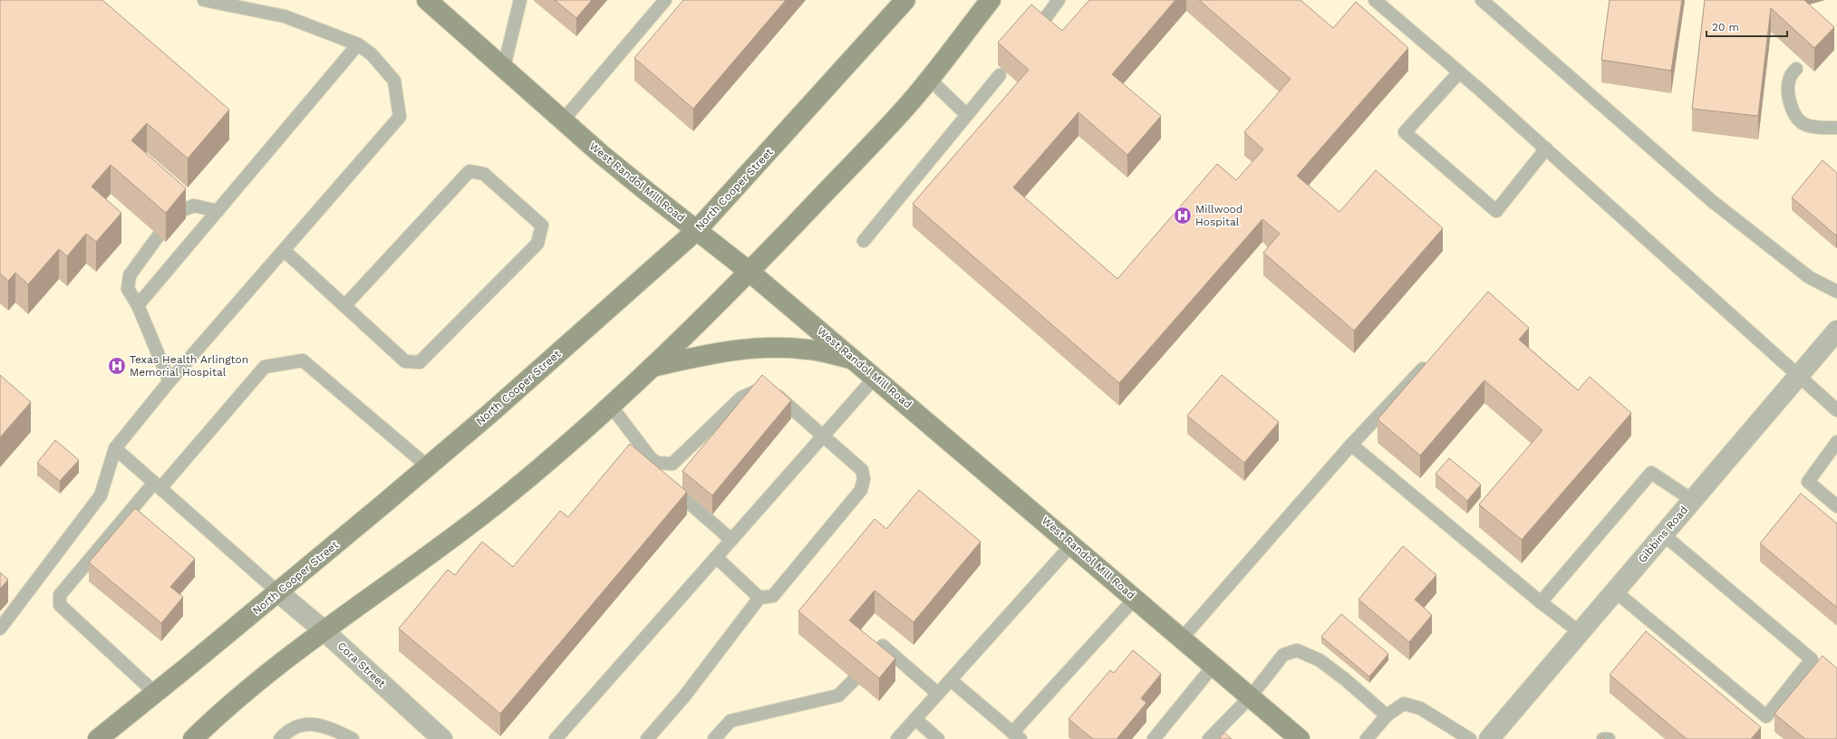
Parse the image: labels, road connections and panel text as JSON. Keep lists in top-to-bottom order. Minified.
{"streets":{"main road":["West Randol Mill Road","North Cooper Street"],"street":["Gibbins Road","Cora Street"]},"crossings":[["West Randol Mill Road","North Cooper Street"],["North Cooper Street","Cora Street"]],"places":{"hospital":["Millwood Hospital","Texas Health Arlington Memorial Hospital"]},"scale_bar":"20 m"}
